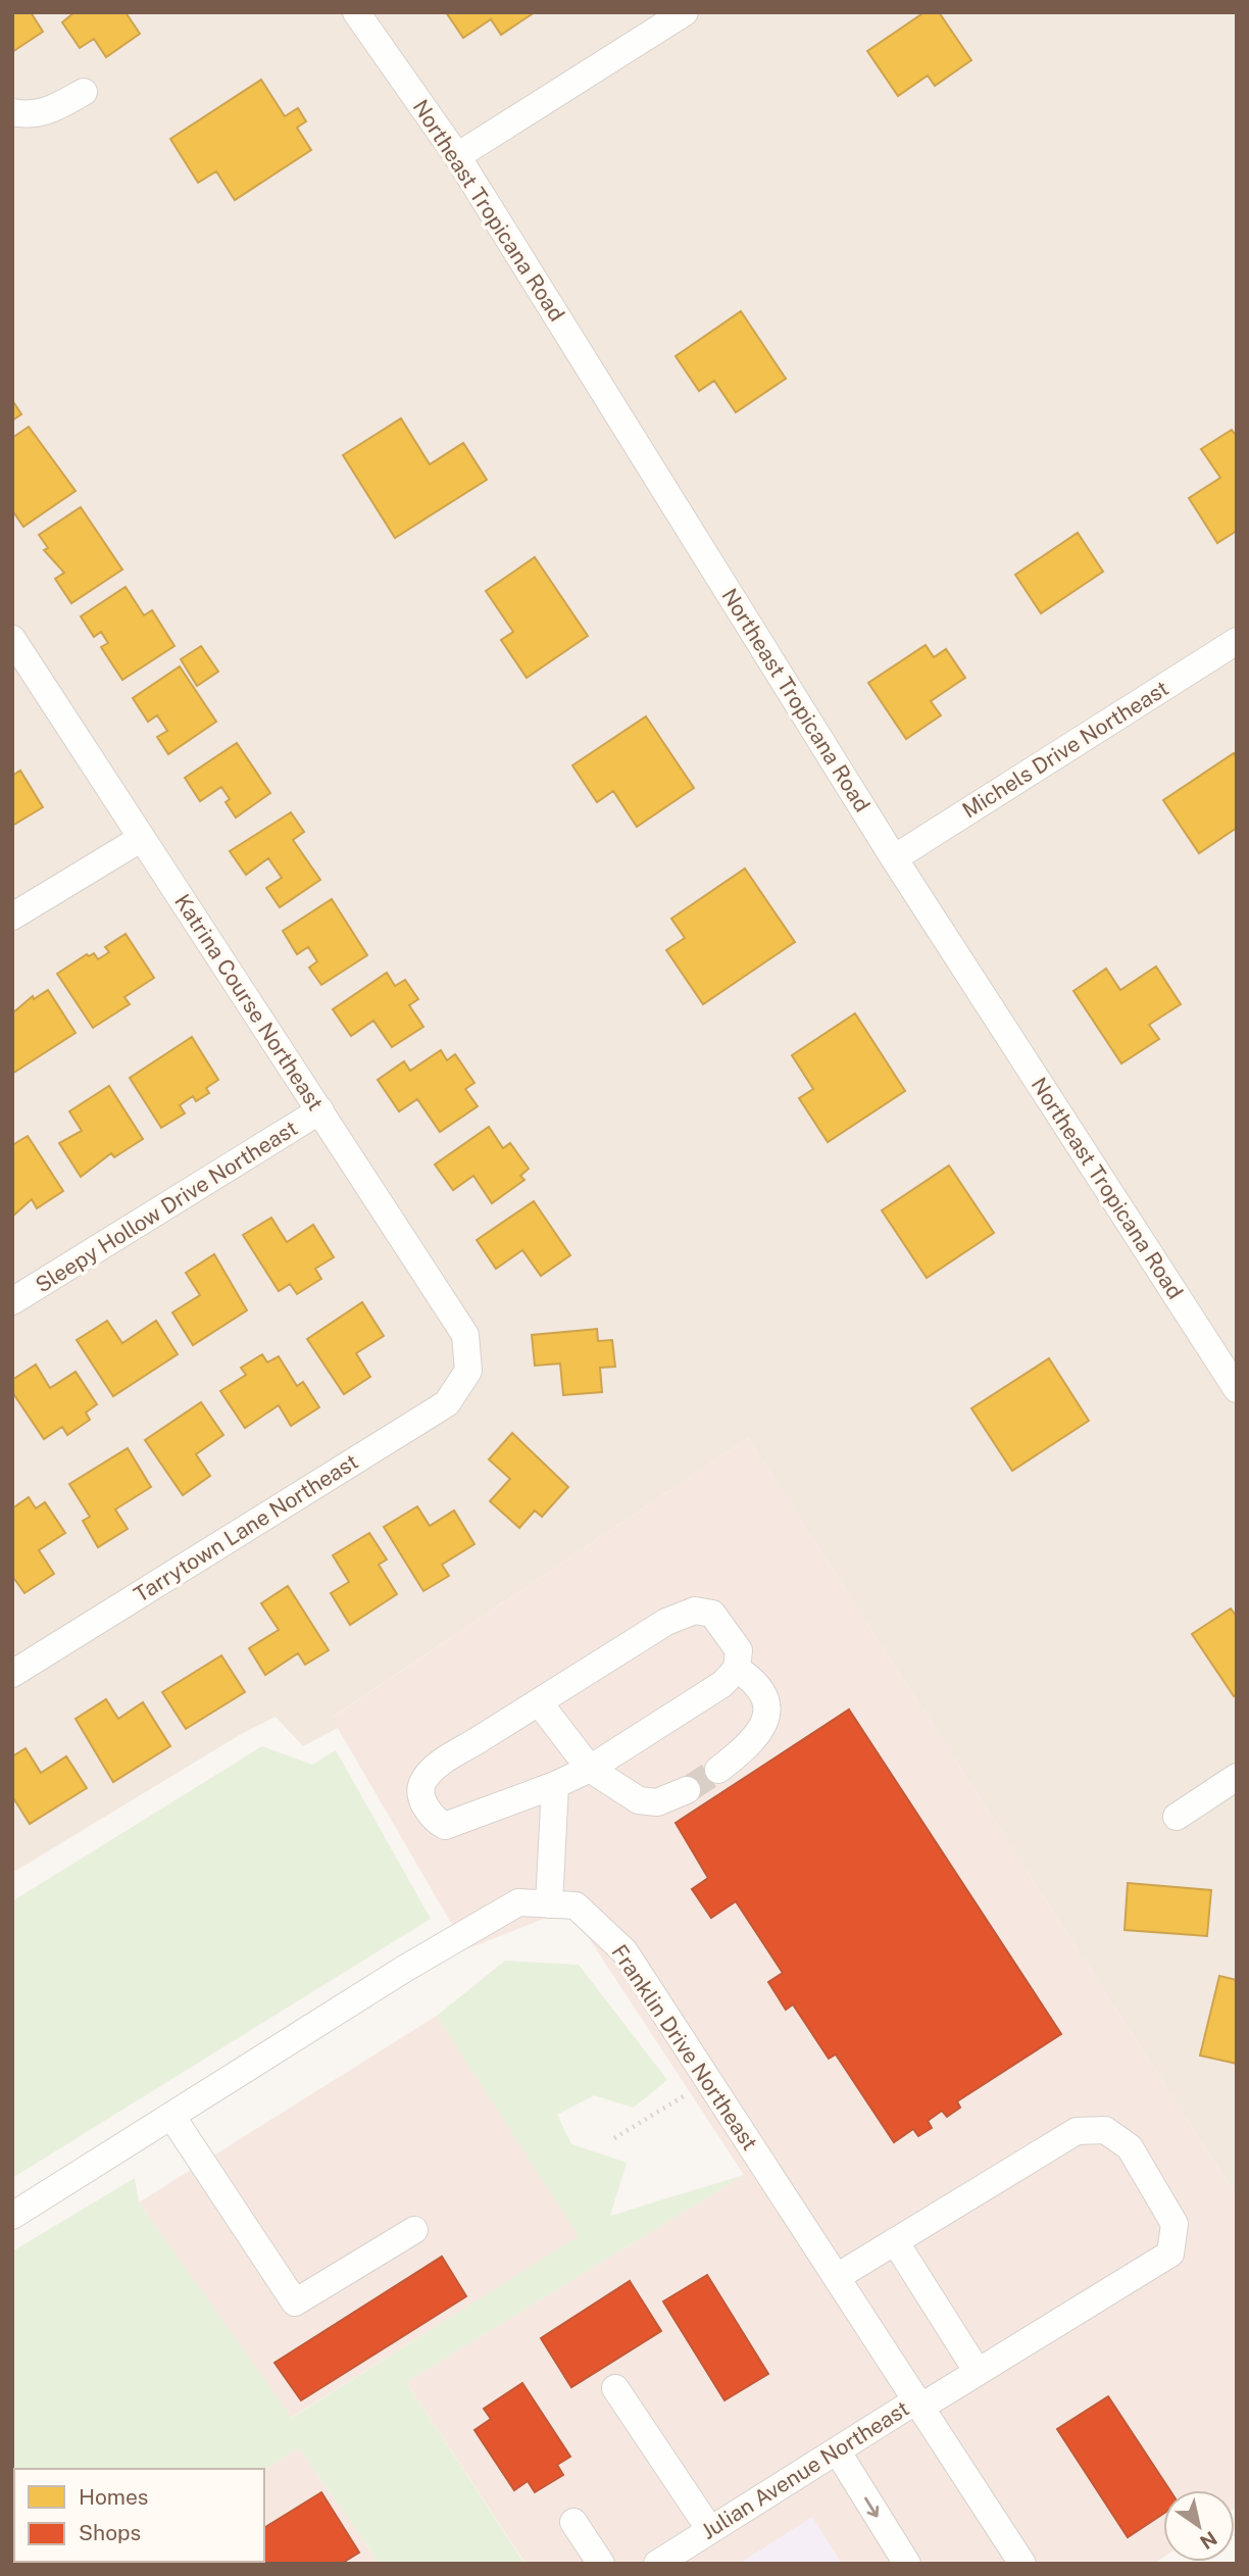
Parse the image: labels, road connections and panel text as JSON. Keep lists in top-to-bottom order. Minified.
{"streets":{"street":["Northeast Tropicana Road","Michels Drive Northeast","Katrina Course Northeast","Sleepy Hollow Drive Northeast","Tarrytown Lane Northeast","Franklin Drive Northeast","Julian Avenue Northeast"]},"crossings":[["Northeast Tropicana Road","Michels Drive Northeast"],["Katrina Course Northeast","Sleepy Hollow Drive Northeast"],["Katrina Course Northeast","Tarrytown Lane Northeast"],["Franklin Drive Northeast","Julian Avenue Northeast"]],"legend":["Homes","Shops"],"north":"bottom right"}
